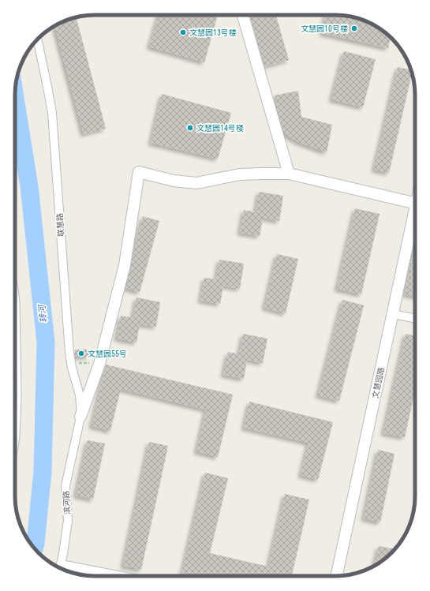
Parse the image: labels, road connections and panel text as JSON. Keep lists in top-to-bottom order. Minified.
{"streets":{"street":["联慧路","文慧园路","滨河路"]},"crossings":[["联慧路","滨河路"]],"water":["转河"],"places":["文慧园10号楼","文慧园13号楼","文慧园14号楼","文慧园55号"]}
